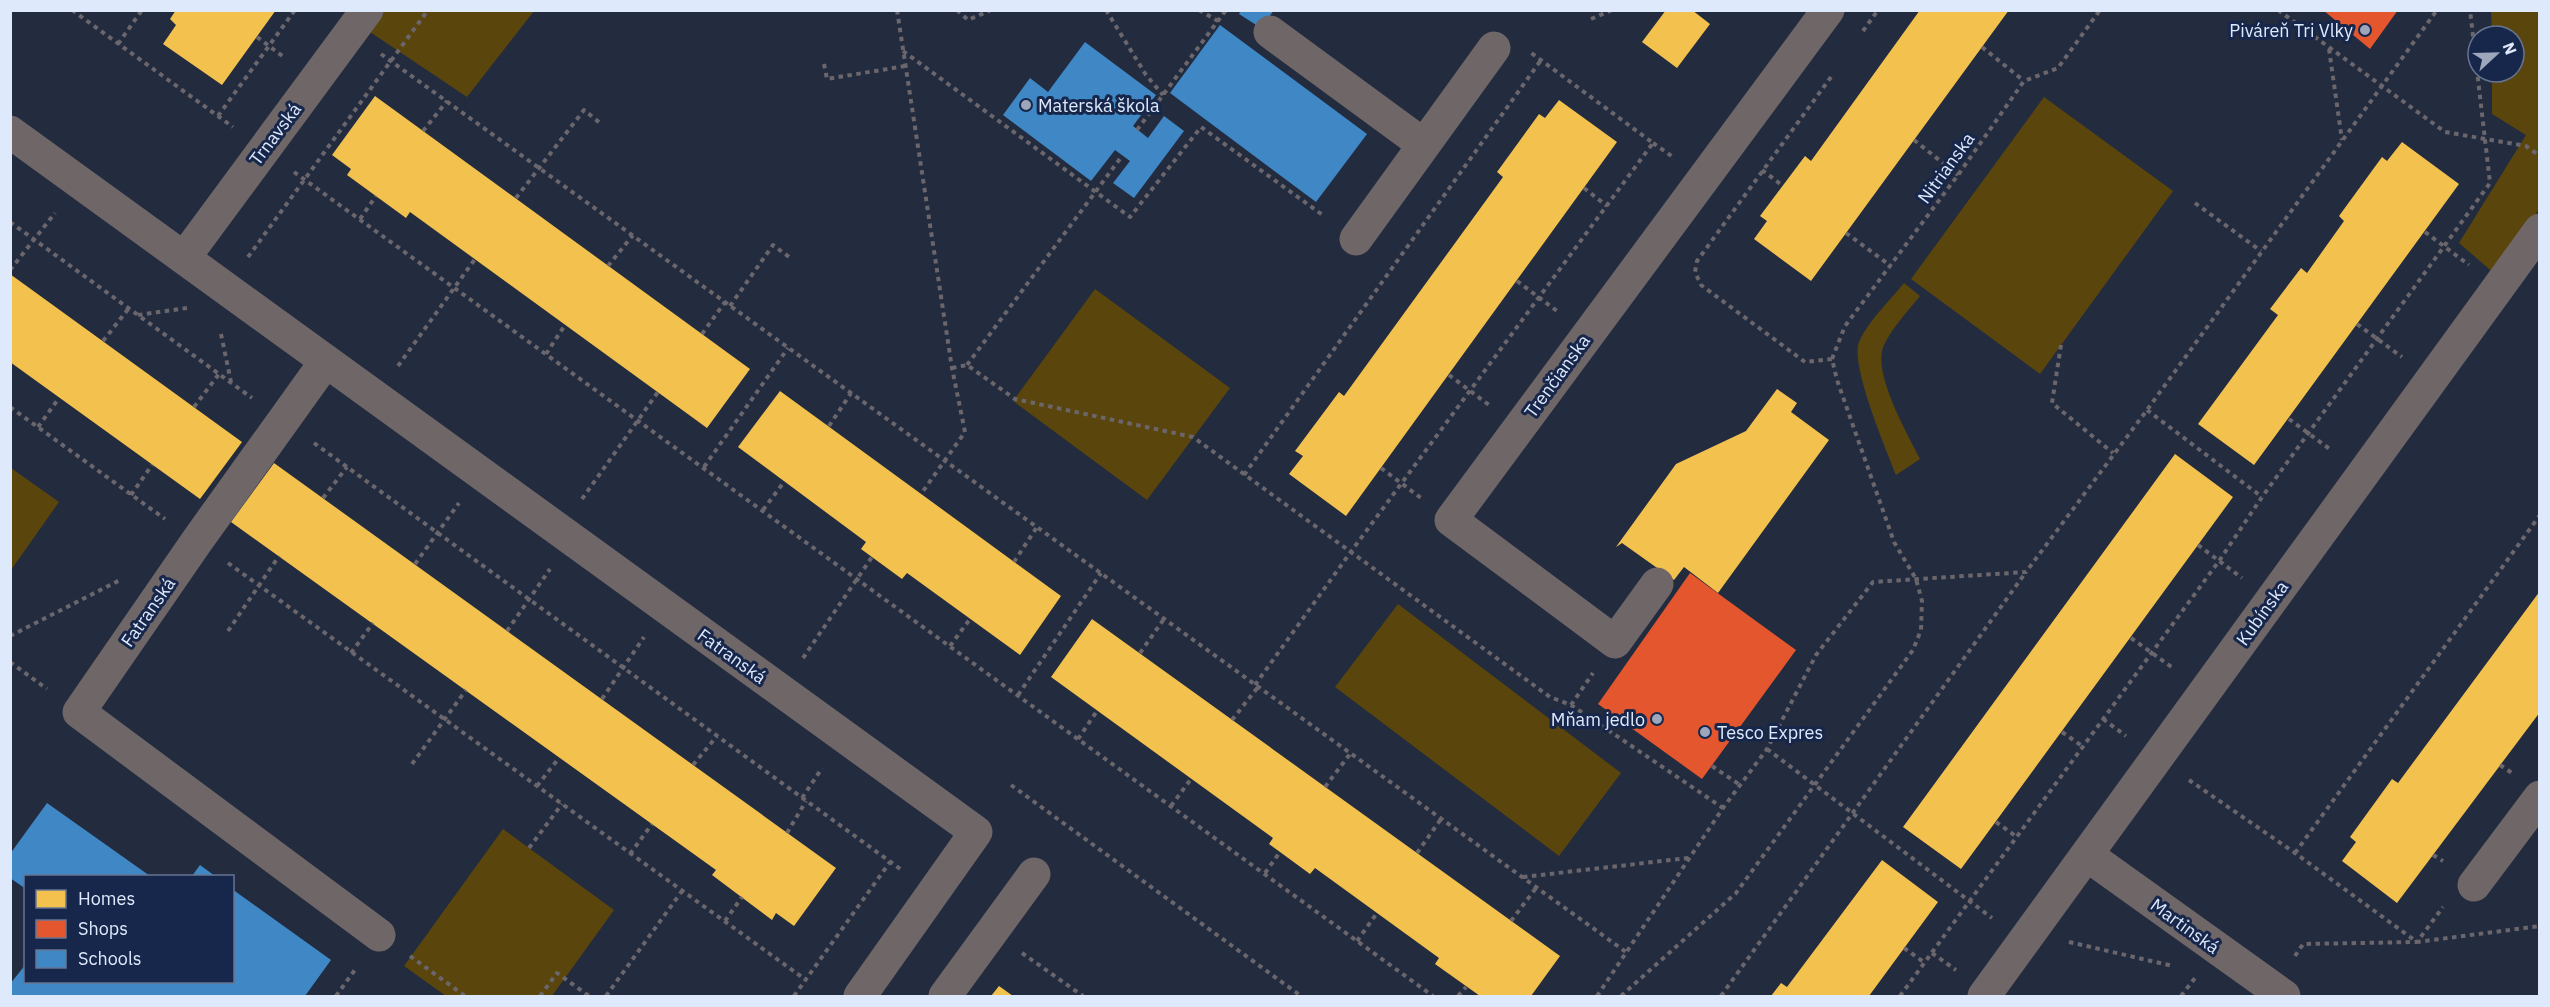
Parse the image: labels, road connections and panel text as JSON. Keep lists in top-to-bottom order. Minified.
{"streets":{"street":["Trnavská","Trenčianska","Fatranská","Kubínska","Martinská"],"path":["Nitrianska"]},"crossings":[["Trnavská","Fatranská"],["Kubínska","Martinská"]],"places":["Piváreň Tri Vlky","Materská škola","Mňam jedlo","Tesco Expres"],"legend":["Homes","Shops","Schools"],"north":"right"}
